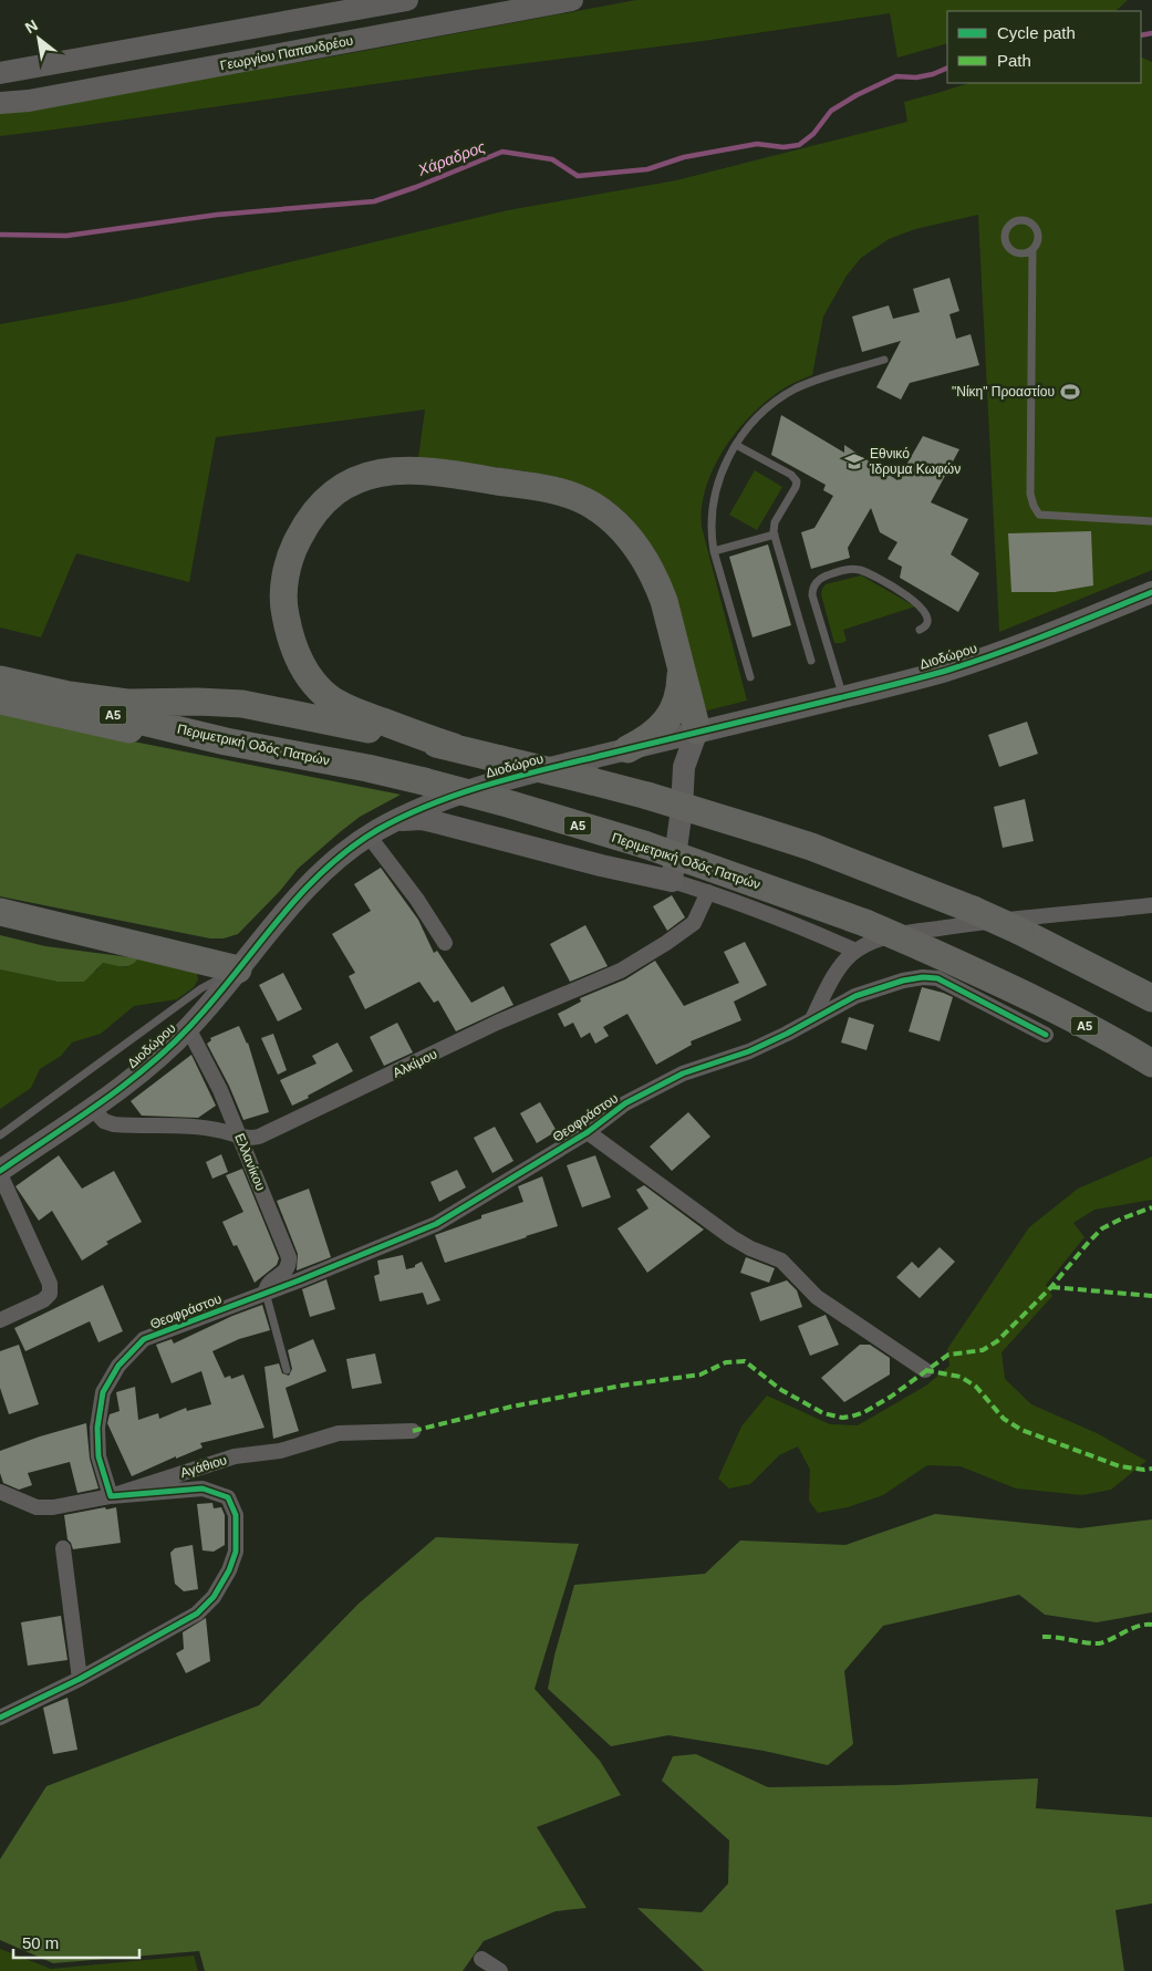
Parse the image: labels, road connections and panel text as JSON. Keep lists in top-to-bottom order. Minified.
{"streets":{"highway":["Α5","Περιμετρική Οδός Πατρών"],"street":["Γεωργίου Παπανδρέου","Διοδώρου","Αλκίμου","Θεοφράστου","Ελλανίκου","Αγάθιου"]},"crossings":[["Διοδώρου","Αλκίμου"],["Διοδώρου","Ελλανίκου"],["Αλκίμου","Ελλανίκου"],["Θεοφράστου","Ελλανίκου"],["Θεοφράστου","Αγάθιου"]],"water":["Χάραδρος"],"places":{"sports":["\"Νίκη\" Προαστίου"],"school or university":["Εθνικό Ίδρυμα Κωφών"]},"legend":["Cycle path","Path"],"scale_bar":"50 m","north":"top left"}
